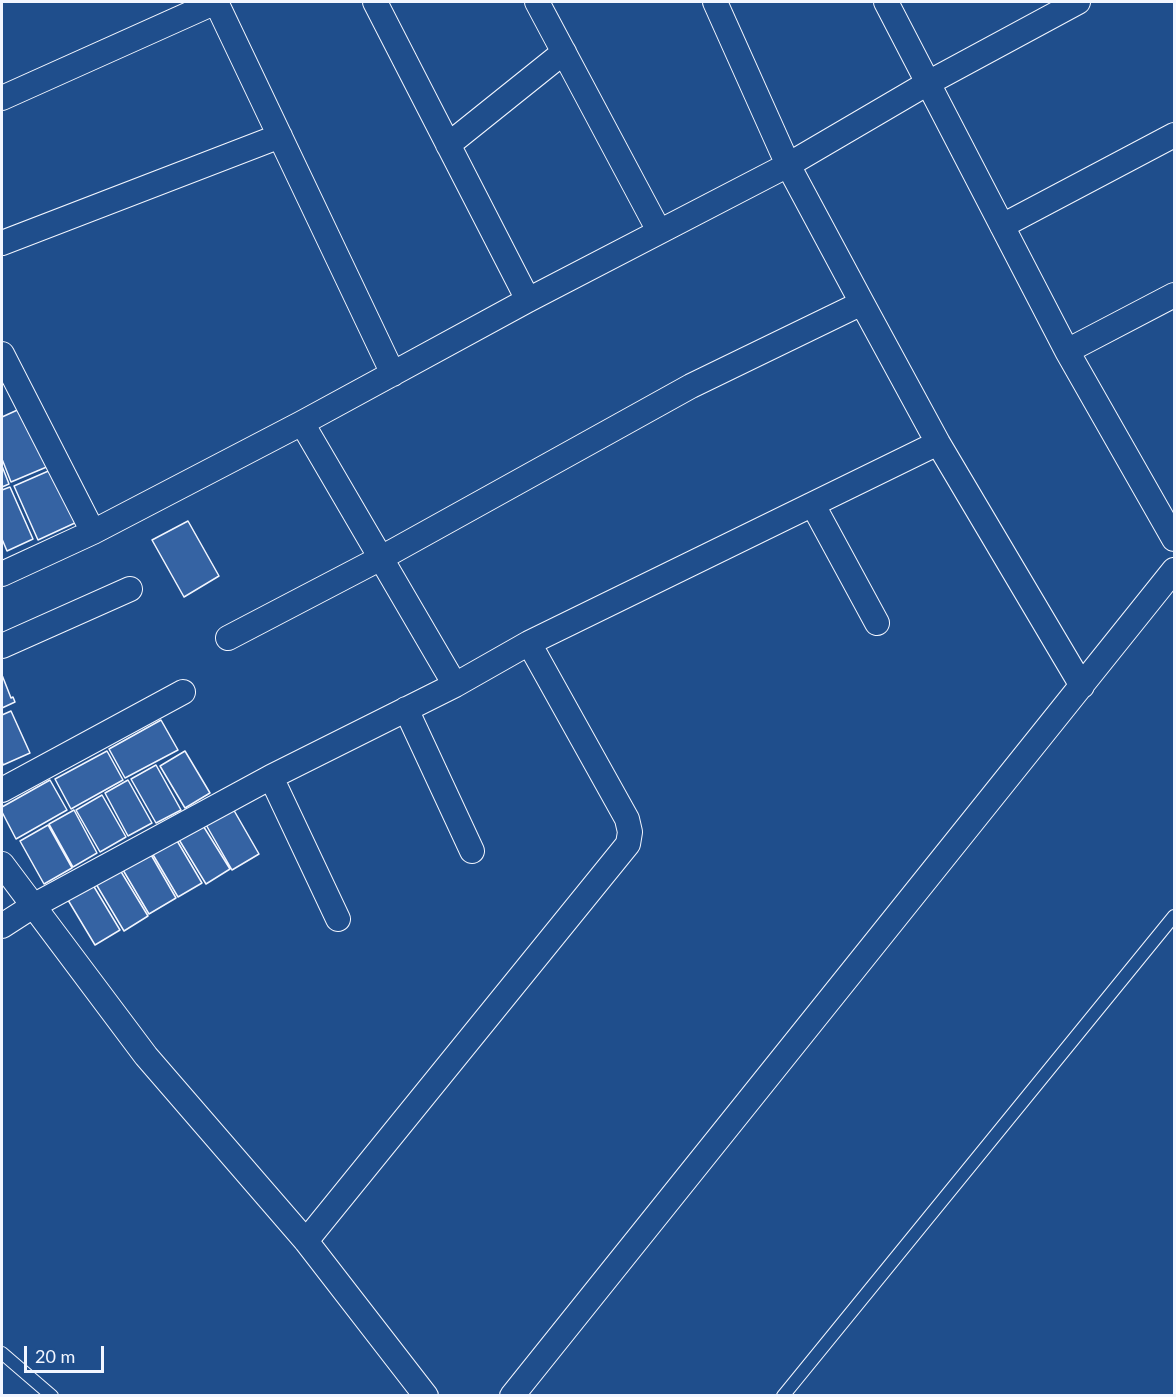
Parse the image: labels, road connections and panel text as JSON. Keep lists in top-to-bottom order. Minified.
{"scale_bar":"20 m"}
